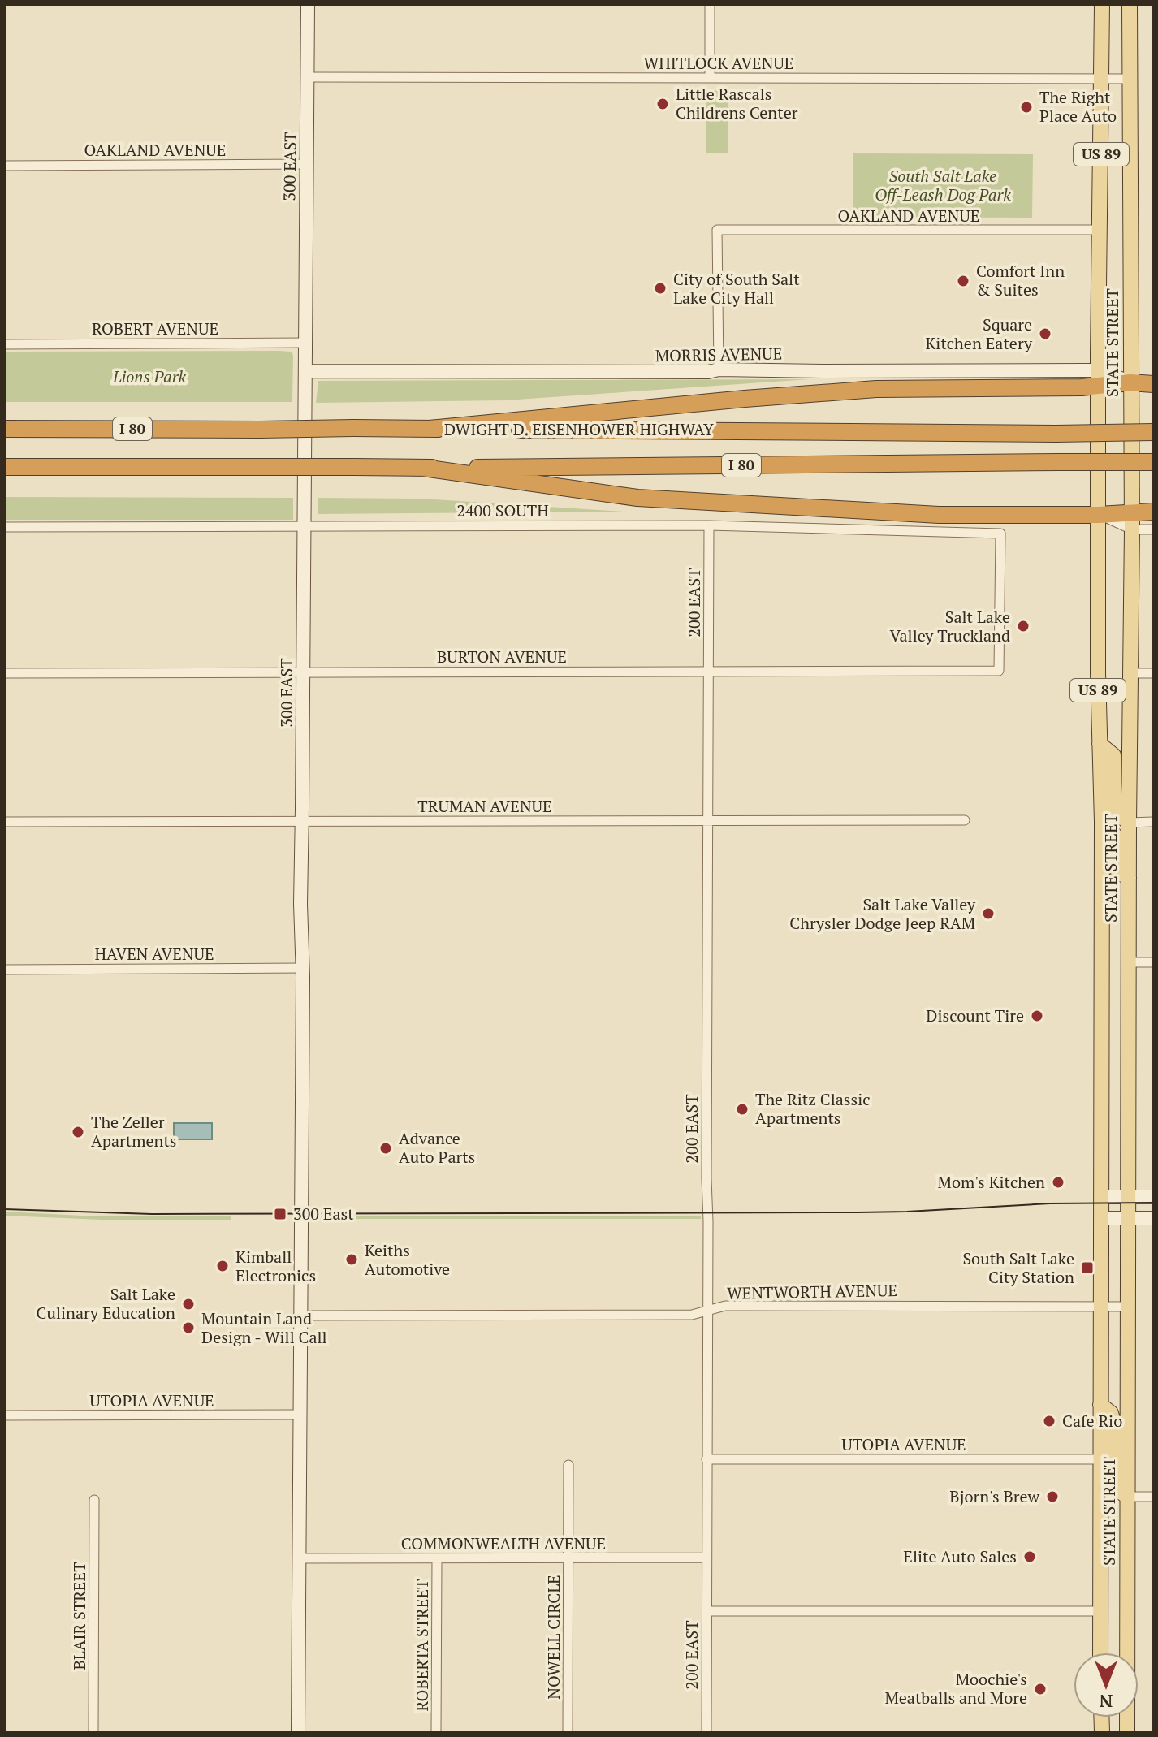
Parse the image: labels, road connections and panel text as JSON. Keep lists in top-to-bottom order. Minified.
{"streets":{"highway":["I 80","DWIGHT D. EISENHOWER HIGHWAY"],"main road":["US 89","STATE STREET"],"street":["WHITLOCK AVENUE","OAKLAND AVENUE","300 EAST","ROBERT AVENUE","MORRIS AVENUE","2400 SOUTH","200 EAST","BURTON AVENUE","TRUMAN AVENUE","HAVEN AVENUE","WENTWORTH AVENUE","UTOPIA AVENUE","COMMONWEALTH AVENUE","BLAIR STREET","NOWELL CIRCLE","ROBERTA STREET"]},"crossings":[["WHITLOCK AVENUE","300 EAST"],["WHITLOCK AVENUE","STATE STREET"],["OAKLAND AVENUE","300 EAST"],["OAKLAND AVENUE","STATE STREET"],["OAKLAND AVENUE","MORRIS AVENUE"],["300 EAST","ROBERT AVENUE"],["300 EAST","MORRIS AVENUE"],["300 EAST","2400 SOUTH"],["300 EAST","BURTON AVENUE"],["300 EAST","TRUMAN AVENUE"],["300 EAST","HAVEN AVENUE"],["300 EAST","WENTWORTH AVENUE"],["300 EAST","UTOPIA AVENUE"],["300 EAST","COMMONWEALTH AVENUE"],["STATE STREET","MORRIS AVENUE"],["STATE STREET","WENTWORTH AVENUE"],["STATE STREET","UTOPIA AVENUE"],["2400 SOUTH","200 EAST"],["2400 SOUTH","BURTON AVENUE"],["200 EAST","BURTON AVENUE"],["200 EAST","TRUMAN AVENUE"],["200 EAST","WENTWORTH AVENUE"],["200 EAST","UTOPIA AVENUE"],["200 EAST","COMMONWEALTH AVENUE"],["COMMONWEALTH AVENUE","NOWELL CIRCLE"],["COMMONWEALTH AVENUE","ROBERTA STREET"]],"parks":["South Salt Lake Off-Leash Dog Park","Lions Park"],"places":{"other":["Little Rascals Childrens Center","The Right Place Auto","Comfort Inn & Suites","City of South Salt Lake City Hall","Square Kitchen Eatery","Salt Lake Valley Truckland","Salt Lake Valley Chrysler Dodge Jeep RAM","Discount Tire","The Ritz Classic Apartments","The Zeller Apartments","Advance Auto Parts","Mom's Kitchen","Keiths Automotive","Kimball Electronics","Salt Lake Culinary Education","Mountain Land Design - Will Call","Cafe Rio","Bjorn's Brew","Elite Auto Sales","Moochie's Meatballs and More"],"transit":["300 East","South Salt Lake City Station"]},"north":"bottom"}
